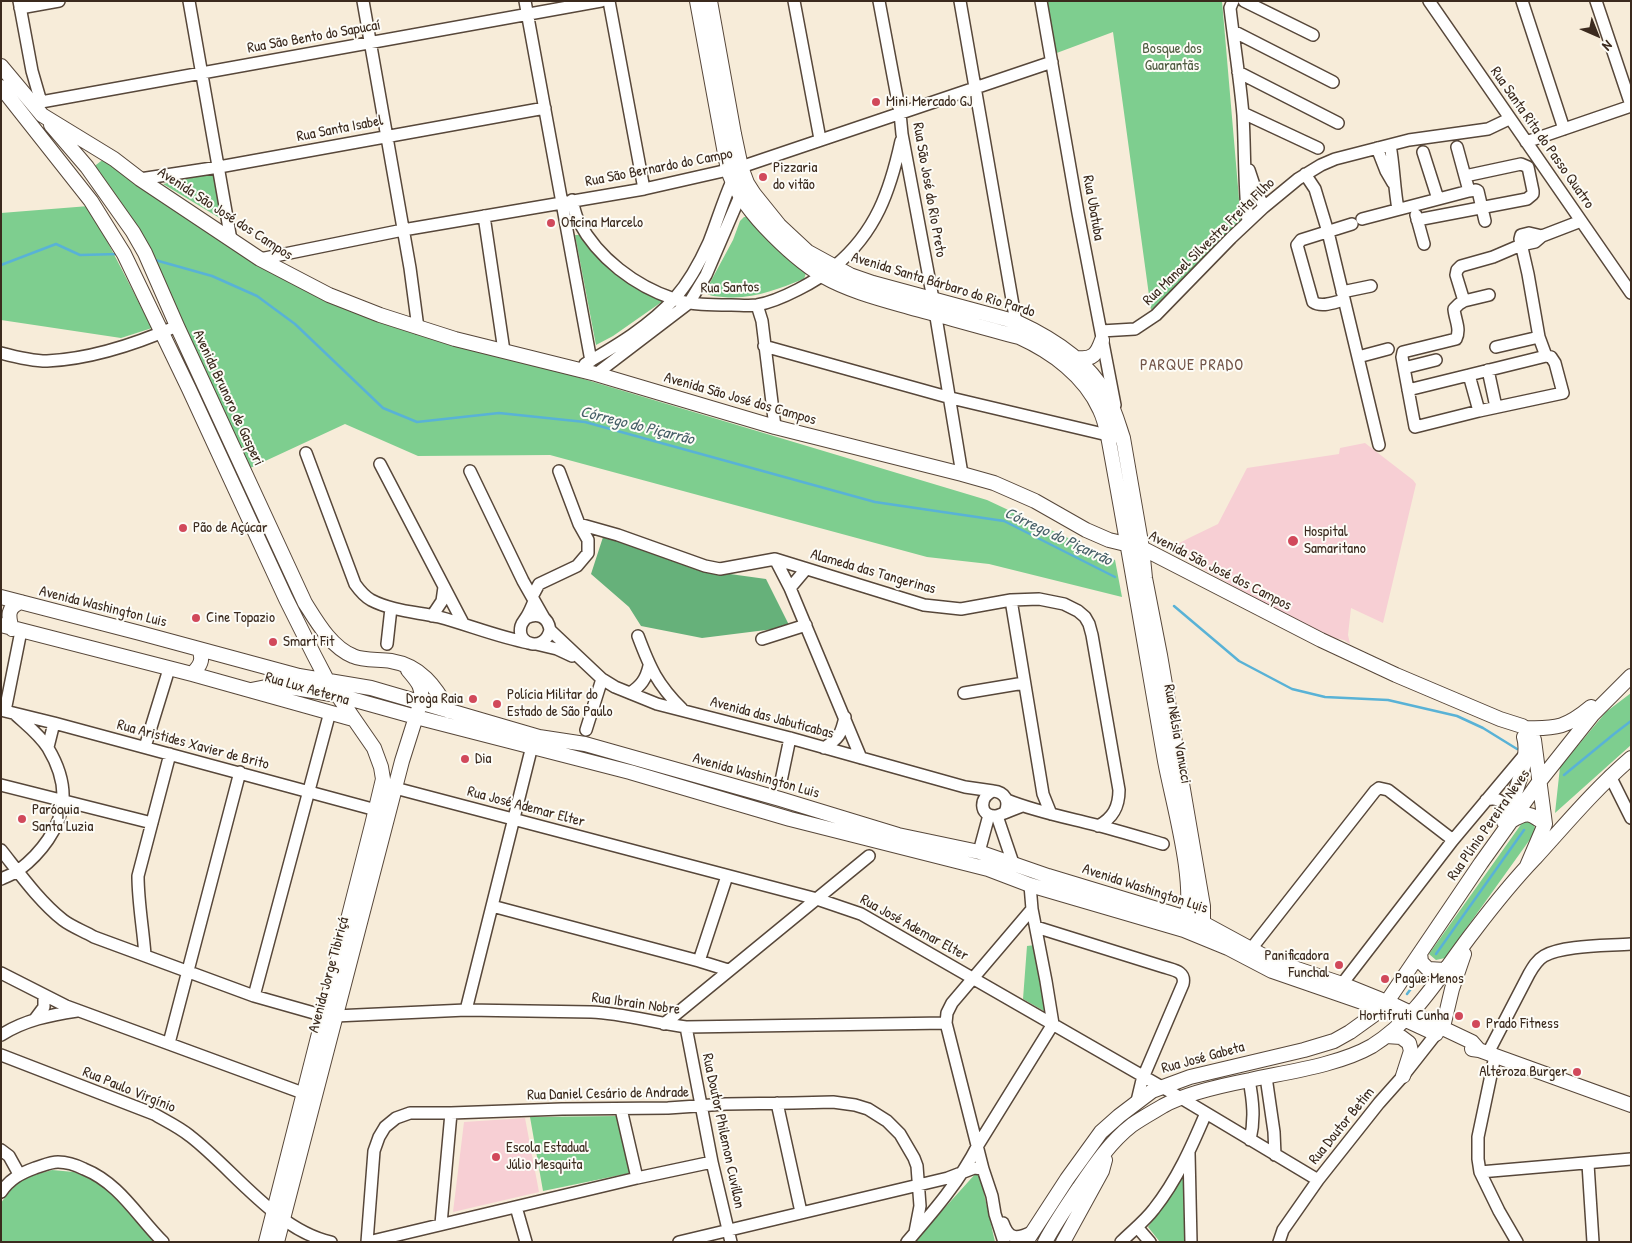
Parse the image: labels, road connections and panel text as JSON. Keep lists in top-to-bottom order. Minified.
{"streets":{"main road":["Avenida São José dos Campos","Avenida Santa Bárbaro do Rio Pardo","Avenida Brunoro de Gasperi","Avenida Washington Luis","Rua Lux Aeterna","Rua Nélsia Vanucci","Rua Plínio Pereira Neves","Avenida Jorge Tibiriçá","Rua José Gabeta"],"street":["Rua São Bento do Sapucaí","Rua Santa Isabel","Rua Santa Rita do Passo Quatro","Rua São Bernardo do Campo","Rua São José do Rio Preto","Rua Ubatuba","Rua Manoel Silvestre Freita Filho","Rua Santos","Alameda das Tangerinas","Avenida das Jabuticabas","Rua Aristides Xavier de Brito","Rua José Ademar Elter","Rua Ibrain Nobre","Rua Paulo Virgínio","Rua Daniel Cesário de Andrade","Rua Doutor Betim","Rua Doutor Philemon Cuvillon"]},"crossings":[["Rua São Bento do Sapucaí","Avenida São José dos Campos"],["Rua São Bento do Sapucaí","Avenida Brunoro de Gasperi"],["Rua Santa Isabel","Avenida São José dos Campos"],["Rua Santa Rita do Passo Quatro","Rua Manoel Silvestre Freita Filho"],["Rua São Bernardo do Campo","Rua São José do Rio Preto"],["Rua São Bernardo do Campo","Rua Ubatuba"],["Rua São Bernardo do Campo","Avenida São José dos Campos"],["Rua São Bernardo do Campo","Avenida Santa Bárbaro do Rio Pardo"],["Rua São Bernardo do Campo","Rua Santos"],["Rua São José do Rio Preto","Avenida São José dos Campos"],["Rua São José do Rio Preto","Avenida Santa Bárbaro do Rio Pardo"],["Rua São José do Rio Preto","Rua Santos"],["Rua Ubatuba","Rua Manoel Silvestre Freita Filho"],["Rua Ubatuba","Avenida Santa Bárbaro do Rio Pardo"],["Avenida São José dos Campos","Avenida Santa Bárbaro do Rio Pardo"],["Avenida São José dos Campos","Avenida Brunoro de Gasperi"],["Avenida São José dos Campos","Rua Nélsia Vanucci"],["Avenida Santa Bárbaro do Rio Pardo","Rua Santos"],["Avenida Santa Bárbaro do Rio Pardo","Rua Nélsia Vanucci"],["Avenida Brunoro de Gasperi","Avenida Washington Luis"],["Avenida Brunoro de Gasperi","Rua Lux Aeterna"],["Avenida Brunoro de Gasperi","Avenida Jorge Tibiriçá"],["Avenida Washington Luis","Rua Lux Aeterna"],["Avenida Washington Luis","Rua Nélsia Vanucci"],["Avenida Washington Luis","Rua Plínio Pereira Neves"],["Avenida Washington Luis","Avenida Jorge Tibiriçá"],["Avenida Washington Luis","Rua José Gabeta"],["Avenida Washington Luis","Rua Doutor Betim"],["Rua Aristides Xavier de Brito","Avenida Jorge Tibiriçá"],["Rua José Ademar Elter","Avenida Jorge Tibiriçá"],["Rua José Ademar Elter","Rua José Gabeta"],["Rua José Ademar Elter","Rua Doutor Betim"],["Rua Plínio Pereira Neves","Rua José Gabeta"],["Avenida Jorge Tibiriçá","Rua Ibrain Nobre"],["Avenida Jorge Tibiriçá","Rua Paulo Virgínio"],["Rua Ibrain Nobre","Rua Doutor Philemon Cuvillon"],["Rua Daniel Cesário de Andrade","Rua Doutor Philemon Cuvillon"]],"districts":["PARQUE PRADO"],"water":["Córrego do Piçarrão"],"parks":["Bosque dos Guarantãs"],"places":["Mini Mercado GJ","Pizzaria do vitão","Oficina Marcelo","Pão de Açúcar","Hospital Samaritano","Cine Topazio","Smart Fit","Droga Raia","Polícia Militar do Estado de São Paulo","Dia","Paróquia Santa Luzia","Panificadora Funchal","Pague Menos","Hortifruti Cunha","Prado Fitness","Alteroza Burger","Escola Estadual Júlio Mesquita"],"north":"bottom right"}
